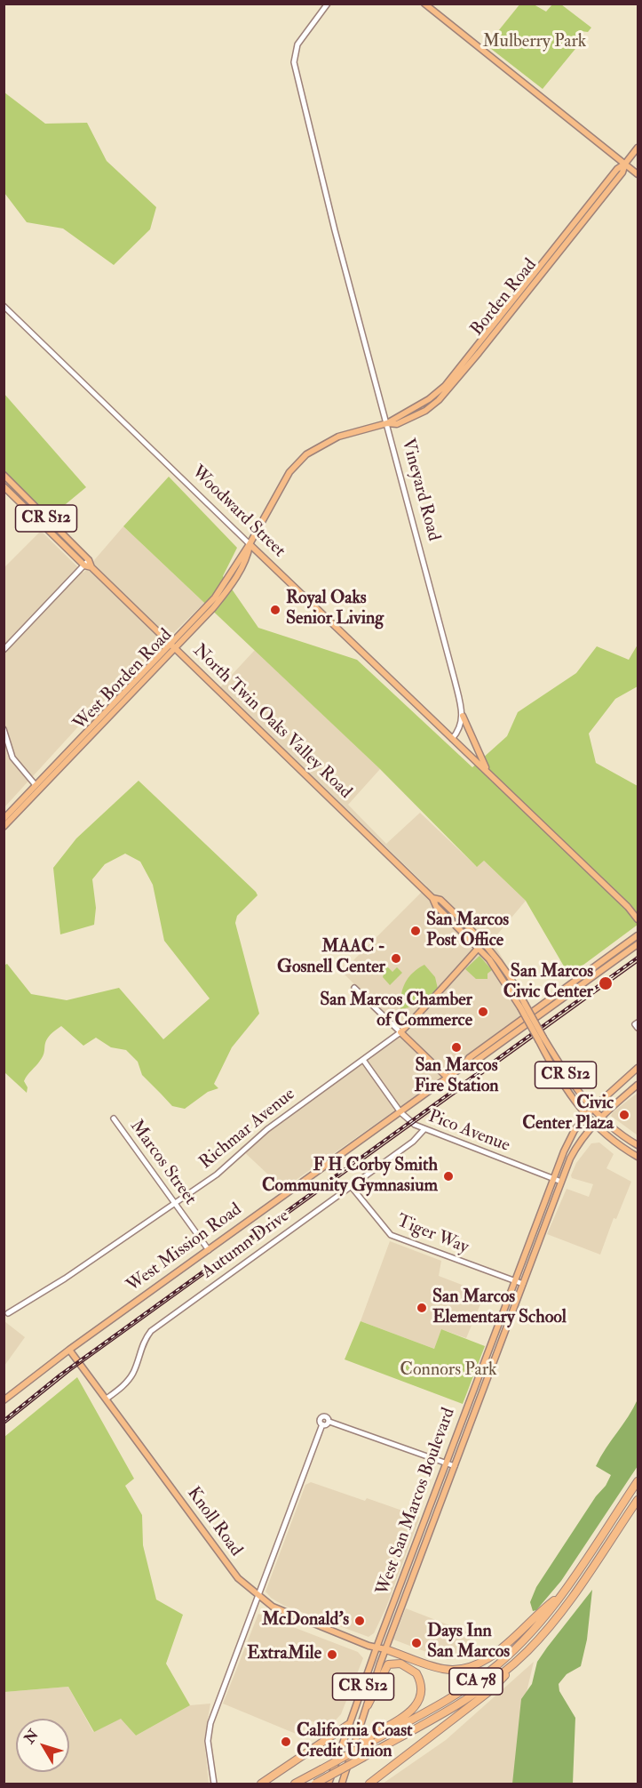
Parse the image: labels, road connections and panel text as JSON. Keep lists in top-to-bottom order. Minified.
{"streets":{"highway":["CA 78"],"main road":["Borden Road","Woodward Street","CR S12","West Borden Road","North Twin Oaks Valley Road","Richmar Avenue","West Mission Road","West San Marcos Boulevard","Knoll Road"],"street":["Vineyard Road","Pico Avenue","Marcos Street","Tiger Way","Autumn Drive"]},"crossings":[["Borden Road","Vineyard Road"],["Borden Road","Woodward Street"],["Borden Road","West Borden Road"],["Borden Road","North Twin Oaks Valley Road"],["CR S12","North Twin Oaks Valley Road"],["West Borden Road","North Twin Oaks Valley Road"],["North Twin Oaks Valley Road","Richmar Avenue"],["North Twin Oaks Valley Road","West San Marcos Boulevard"],["Richmar Avenue","Pico Avenue"],["Richmar Avenue","Marcos Street"],["Pico Avenue","Autumn Drive"],["Pico Avenue","West Mission Road"],["Pico Avenue","West San Marcos Boulevard"],["Marcos Street","West Mission Road"],["Tiger Way","Autumn Drive"],["Tiger Way","West San Marcos Boulevard"],["Autumn Drive","Knoll Road"],["West Mission Road","Knoll Road"],["West San Marcos Boulevard","Knoll Road"]],"parks":["Mulberry Park","Connors Park"],"places":["Royal Oaks Senior Living","San Marcos Post Office","MAAC - Gosnell Center","San Marcos Civic Center","San Marcos Chamber of Commerce","San Marcos Fire Station","Civic Center Plaza","F H Corby Smith Community Gymnasium","San Marcos Elementary School","McDonald's","Days Inn San Marcos","ExtraMile","California Coast Credit Union"],"north":"top left"}
